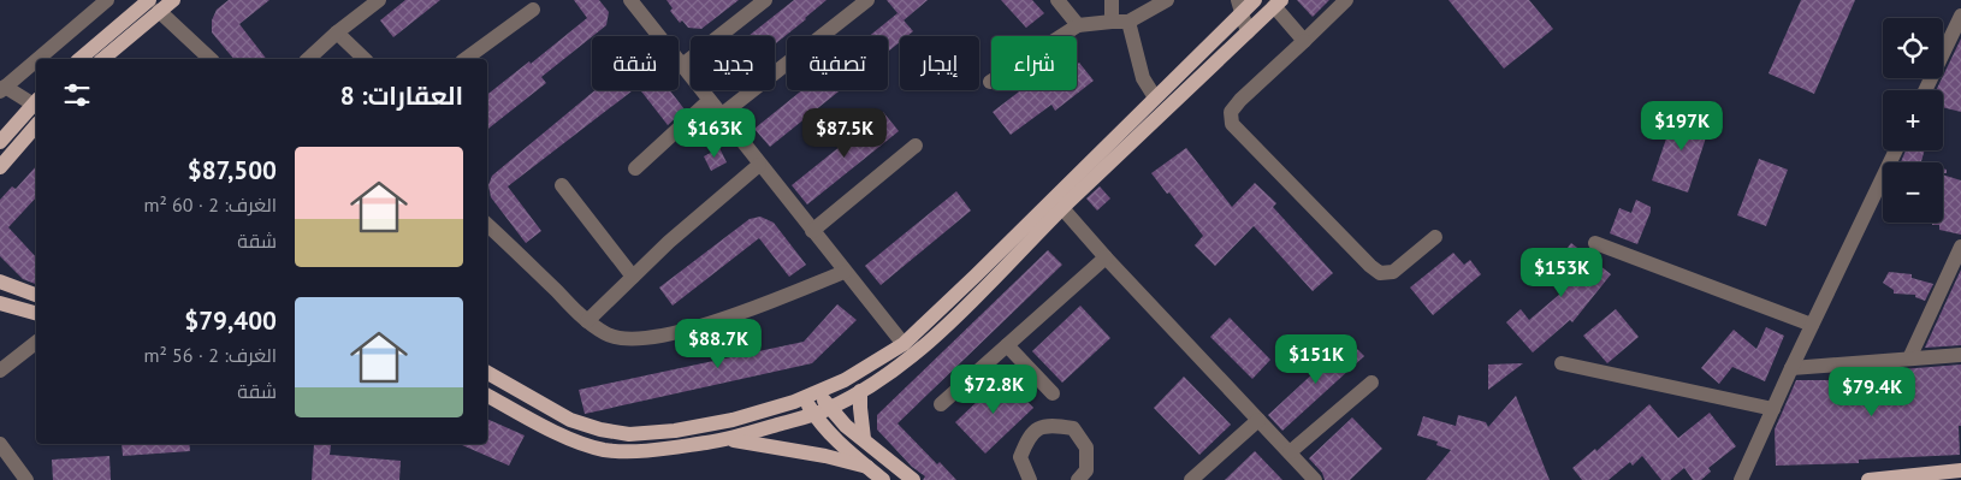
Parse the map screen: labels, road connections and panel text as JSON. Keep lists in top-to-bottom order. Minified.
{"page":{"map_buttons":["+","−"],"chip":["شراء","إيجار","تصفية","جديد","شقة"],"heading":"العقارات: 8","price":["$197K","$163K","$87.5K","$153K","$88.7K","$151K","$72.8K","$79.4K"],"list":[{"name":"$87,500","note":"الغرف: 2 · 60 m² · شقة"},{"name":"$79,400","note":"الغرف: 2 · 56 m² · شقة"}]}}
